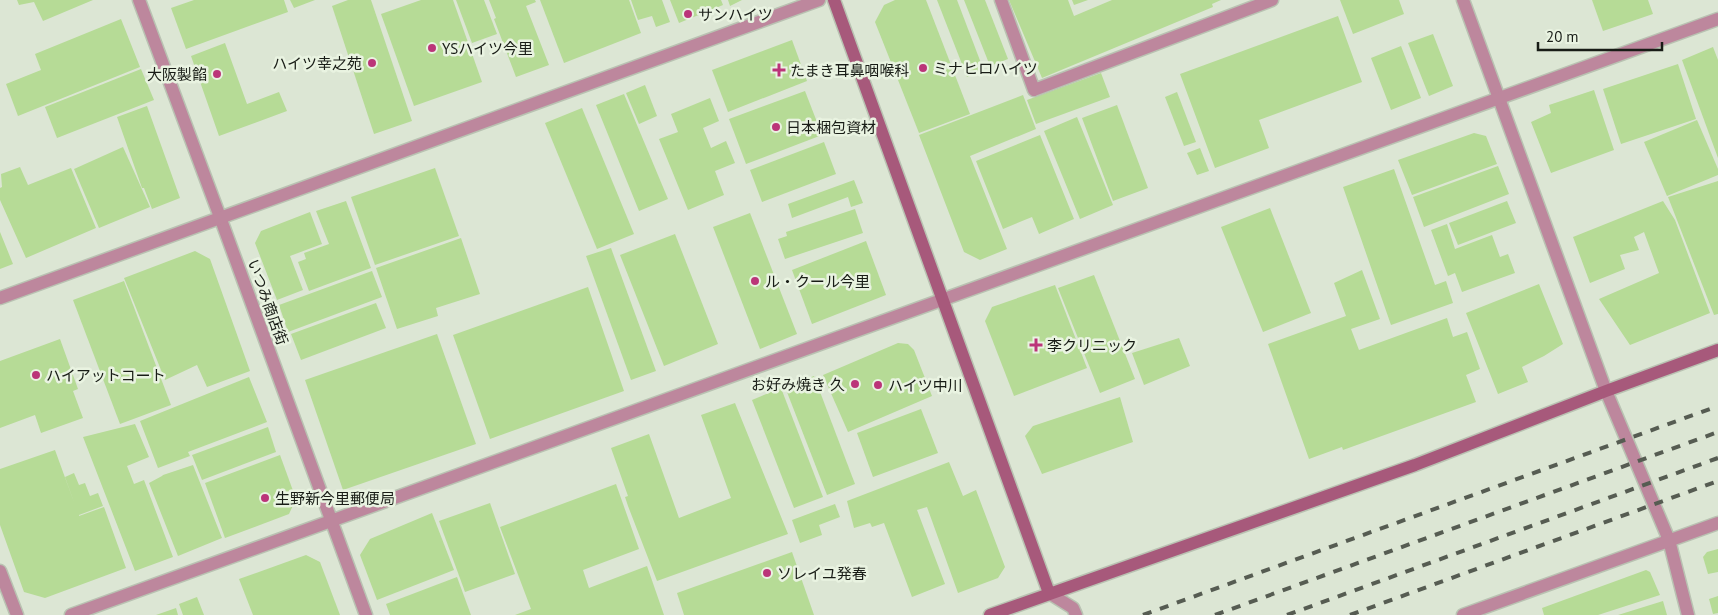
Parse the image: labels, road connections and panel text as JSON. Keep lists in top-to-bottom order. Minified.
{"streets":{"street":["いつみ商店街"]},"places":{"other":["サンハイツ","YSハイツ今里","ハイツ幸之苑","ミナヒロハイツ","大阪製餡","日本梱包資材","ル・クール今里","ハイアットコート","お好み焼き 久","ハイツ中川","生野新今里郵便局","ソレイユ発春"],"health":["たまき耳鼻咽喉科","李クリニック"]},"scale_bar":"20 m"}
